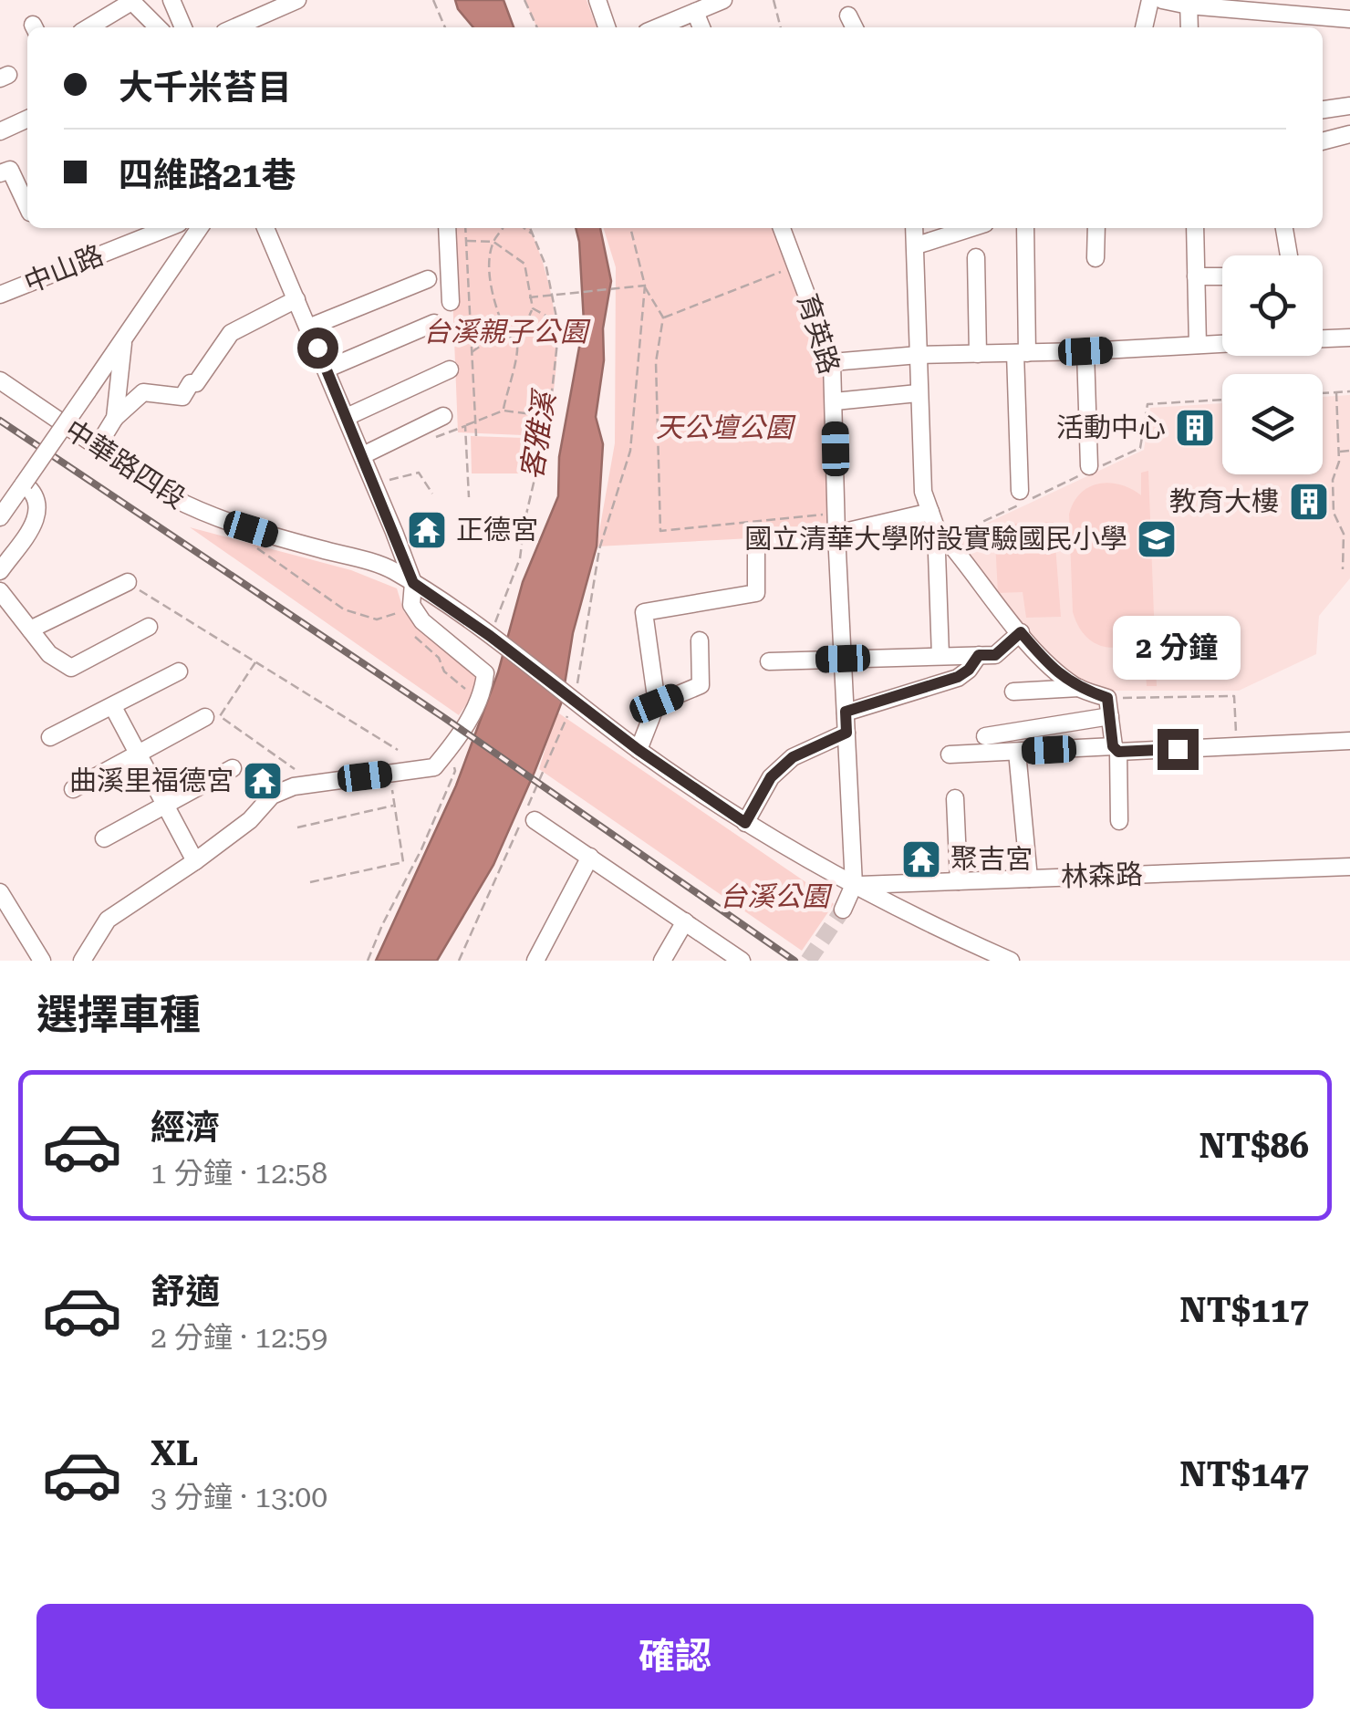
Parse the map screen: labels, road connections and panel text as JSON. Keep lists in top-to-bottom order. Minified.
{"streets":{"street":["中山路","育英路","中華路四段","林森路"]},"crossings":[["育英路","中華路四段"],["育英路","林森路"],["中華路四段","林森路"]],"water":["客雅溪"],"parks":["台溪親子公園","天公壇公園","台溪公園"],"places":{"building":["活動中心","教育大樓"],"temple":["正德宮","曲溪里福德宮","聚吉宮"],"school or university":["國立清華大學附設實驗國民小學"]},"page":{"banner":["大千米苔目","四維路21巷"],"bubble":"2 分鐘","heading":"選擇車種","list":[{"name":"經濟","note":"1 分鐘 · 12:58","value":"NT$86"},{"name":"舒適","note":"2 分鐘 · 12:59","value":"NT$117"},{"name":"XL","note":"3 分鐘 · 13:00","value":"NT$147"}],"buttons":"確認"}}
